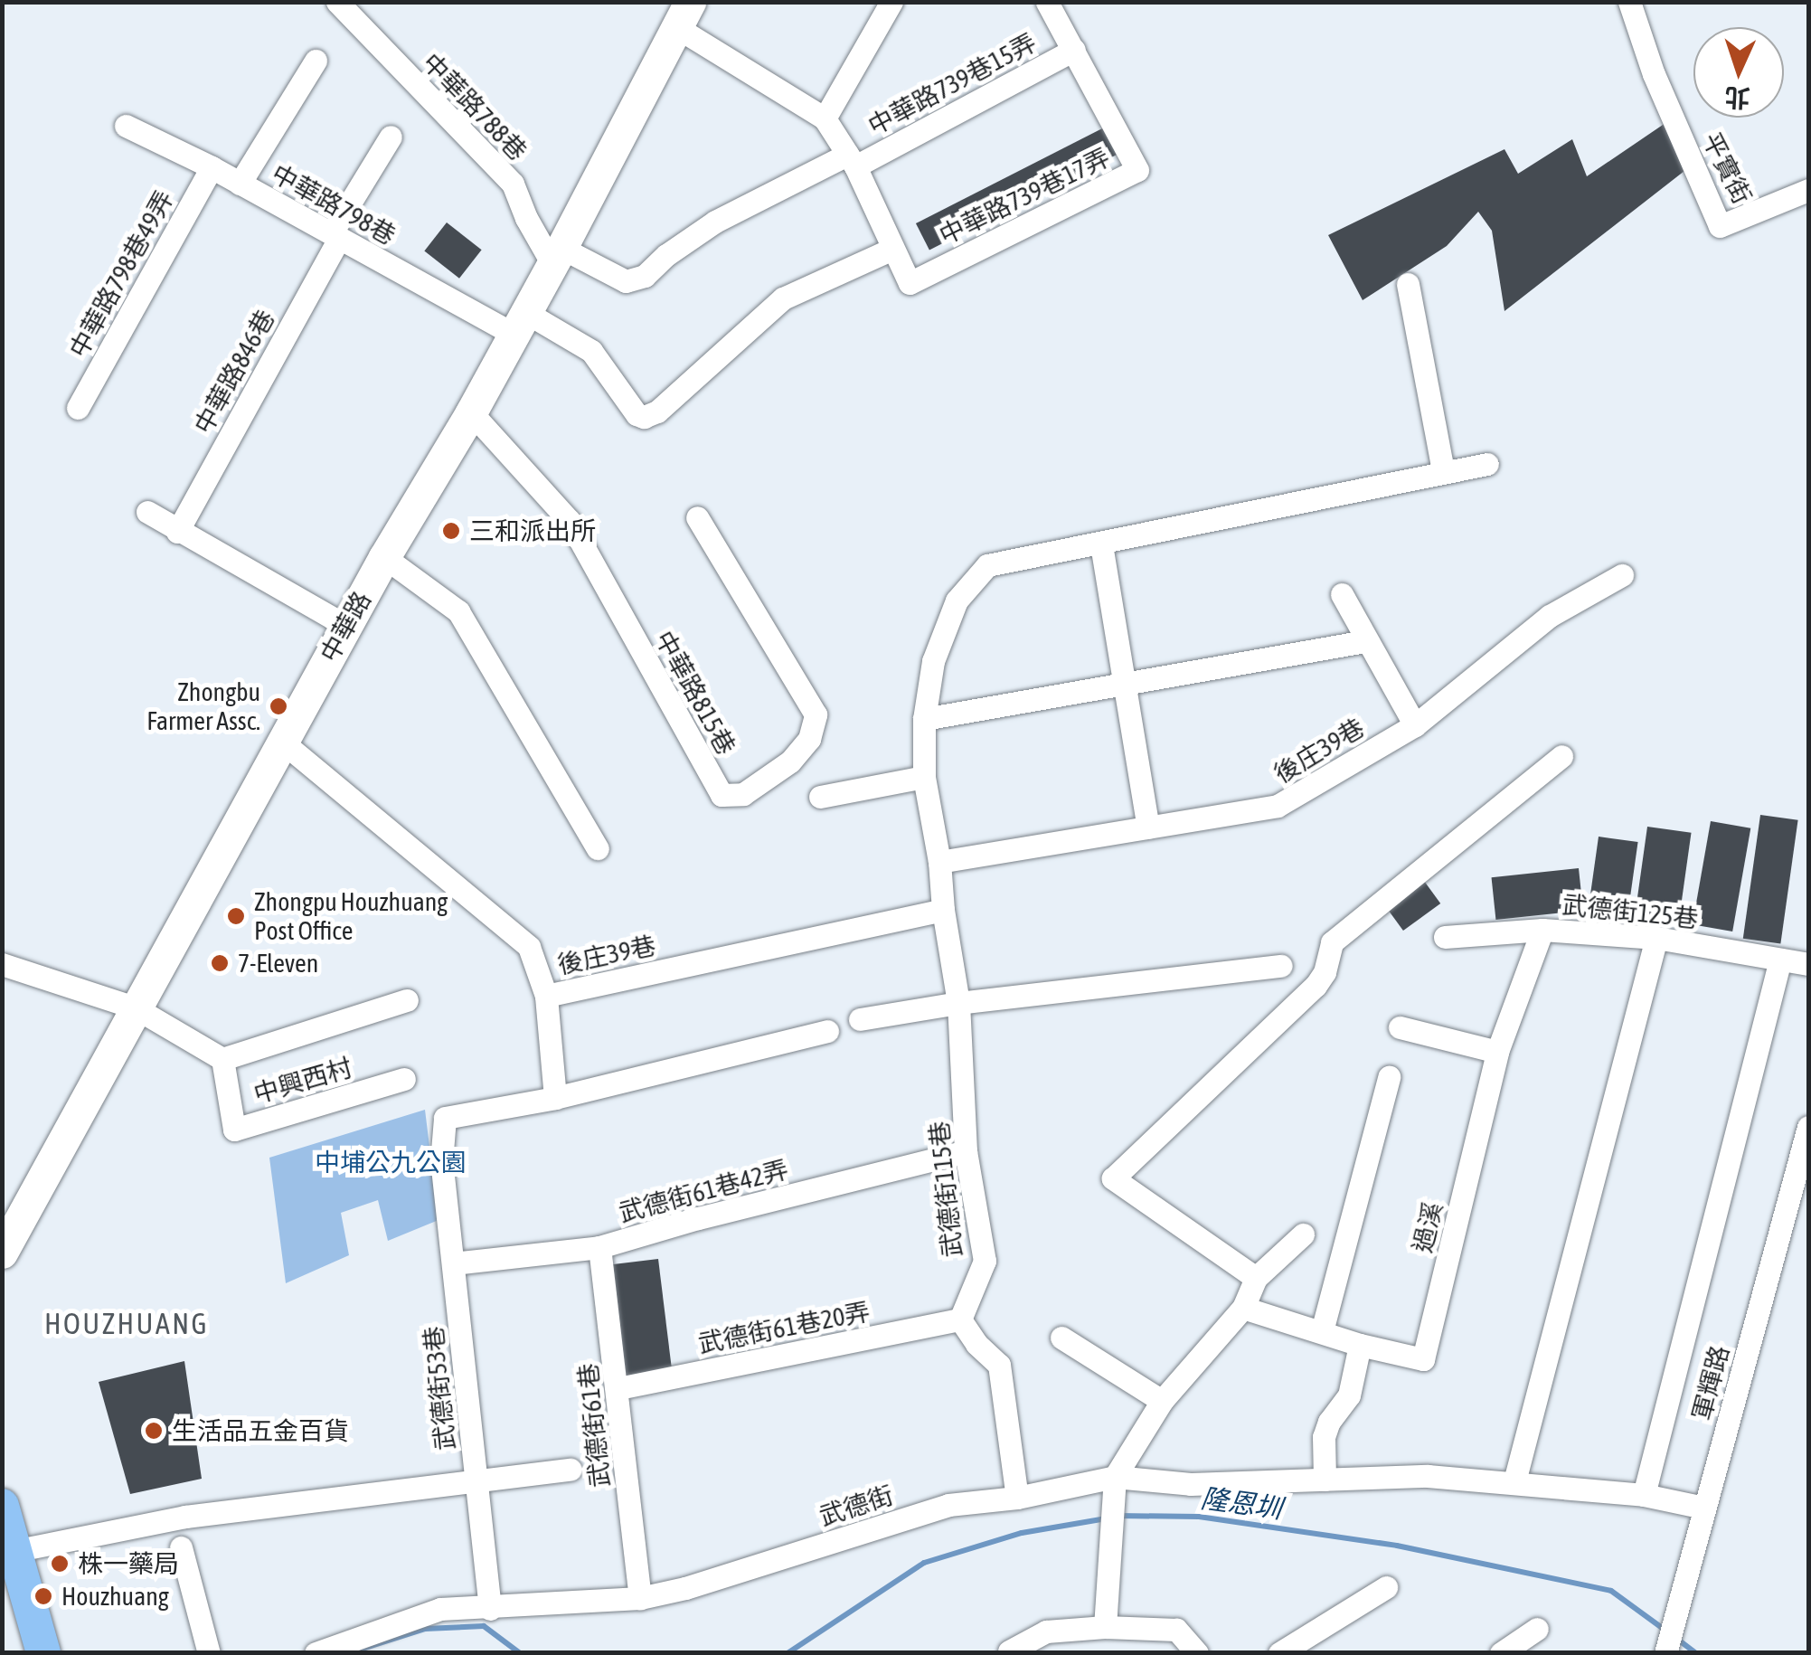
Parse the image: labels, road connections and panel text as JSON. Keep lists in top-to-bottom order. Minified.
{"streets":{"main road":["中華路"],"street":["中華路739巷15弄","中華路788巷","平實街","中華路739巷17弄","中華路798巷","中華路798巷49弄","中華路846巷","中華路815巷","後庄39巷","武德街125巷","中興西村","武德街115巷","武德街61巷42弄","過溪","武德街61巷20弄","軍輝路","武德街53巷","武德街61巷","武德街"]},"crossings":[["中華路739巷15弄","中華路788巷"],["中華路739巷15弄","中華路739巷17弄"],["中華路739巷15弄","中華路"],["中華路788巷","中華路"],["中華路739巷17弄","中華路798巷"],["中華路798巷","中華路798巷49弄"],["中華路798巷","中華路846巷"],["中華路798巷","中華路"],["中華路","中華路815巷"],["中華路","後庄39巷"],["中華路","中興西村"],["後庄39巷","武德街115巷"],["武德街125巷","過溪"],["武德街115巷","武德街61巷42弄"],["武德街115巷","武德街61巷20弄"],["武德街61巷42弄","武德街53巷"],["武德街61巷42弄","武德街61巷"],["武德街61巷20弄","武德街61巷"],["軍輝路","武德街"],["武德街53巷","武德街"],["武德街61巷","武德街"]],"districts":["HOUZHUANG"],"water":["隆恩圳"],"parks":["中埔公九公園"],"places":["三和派出所","Zhongbu Farmer Assc.","Zhongpu Houzhuang Post Office","7-Eleven","生活品五金百貨","株一藥局","Houzhuang"],"north":"bottom"}
